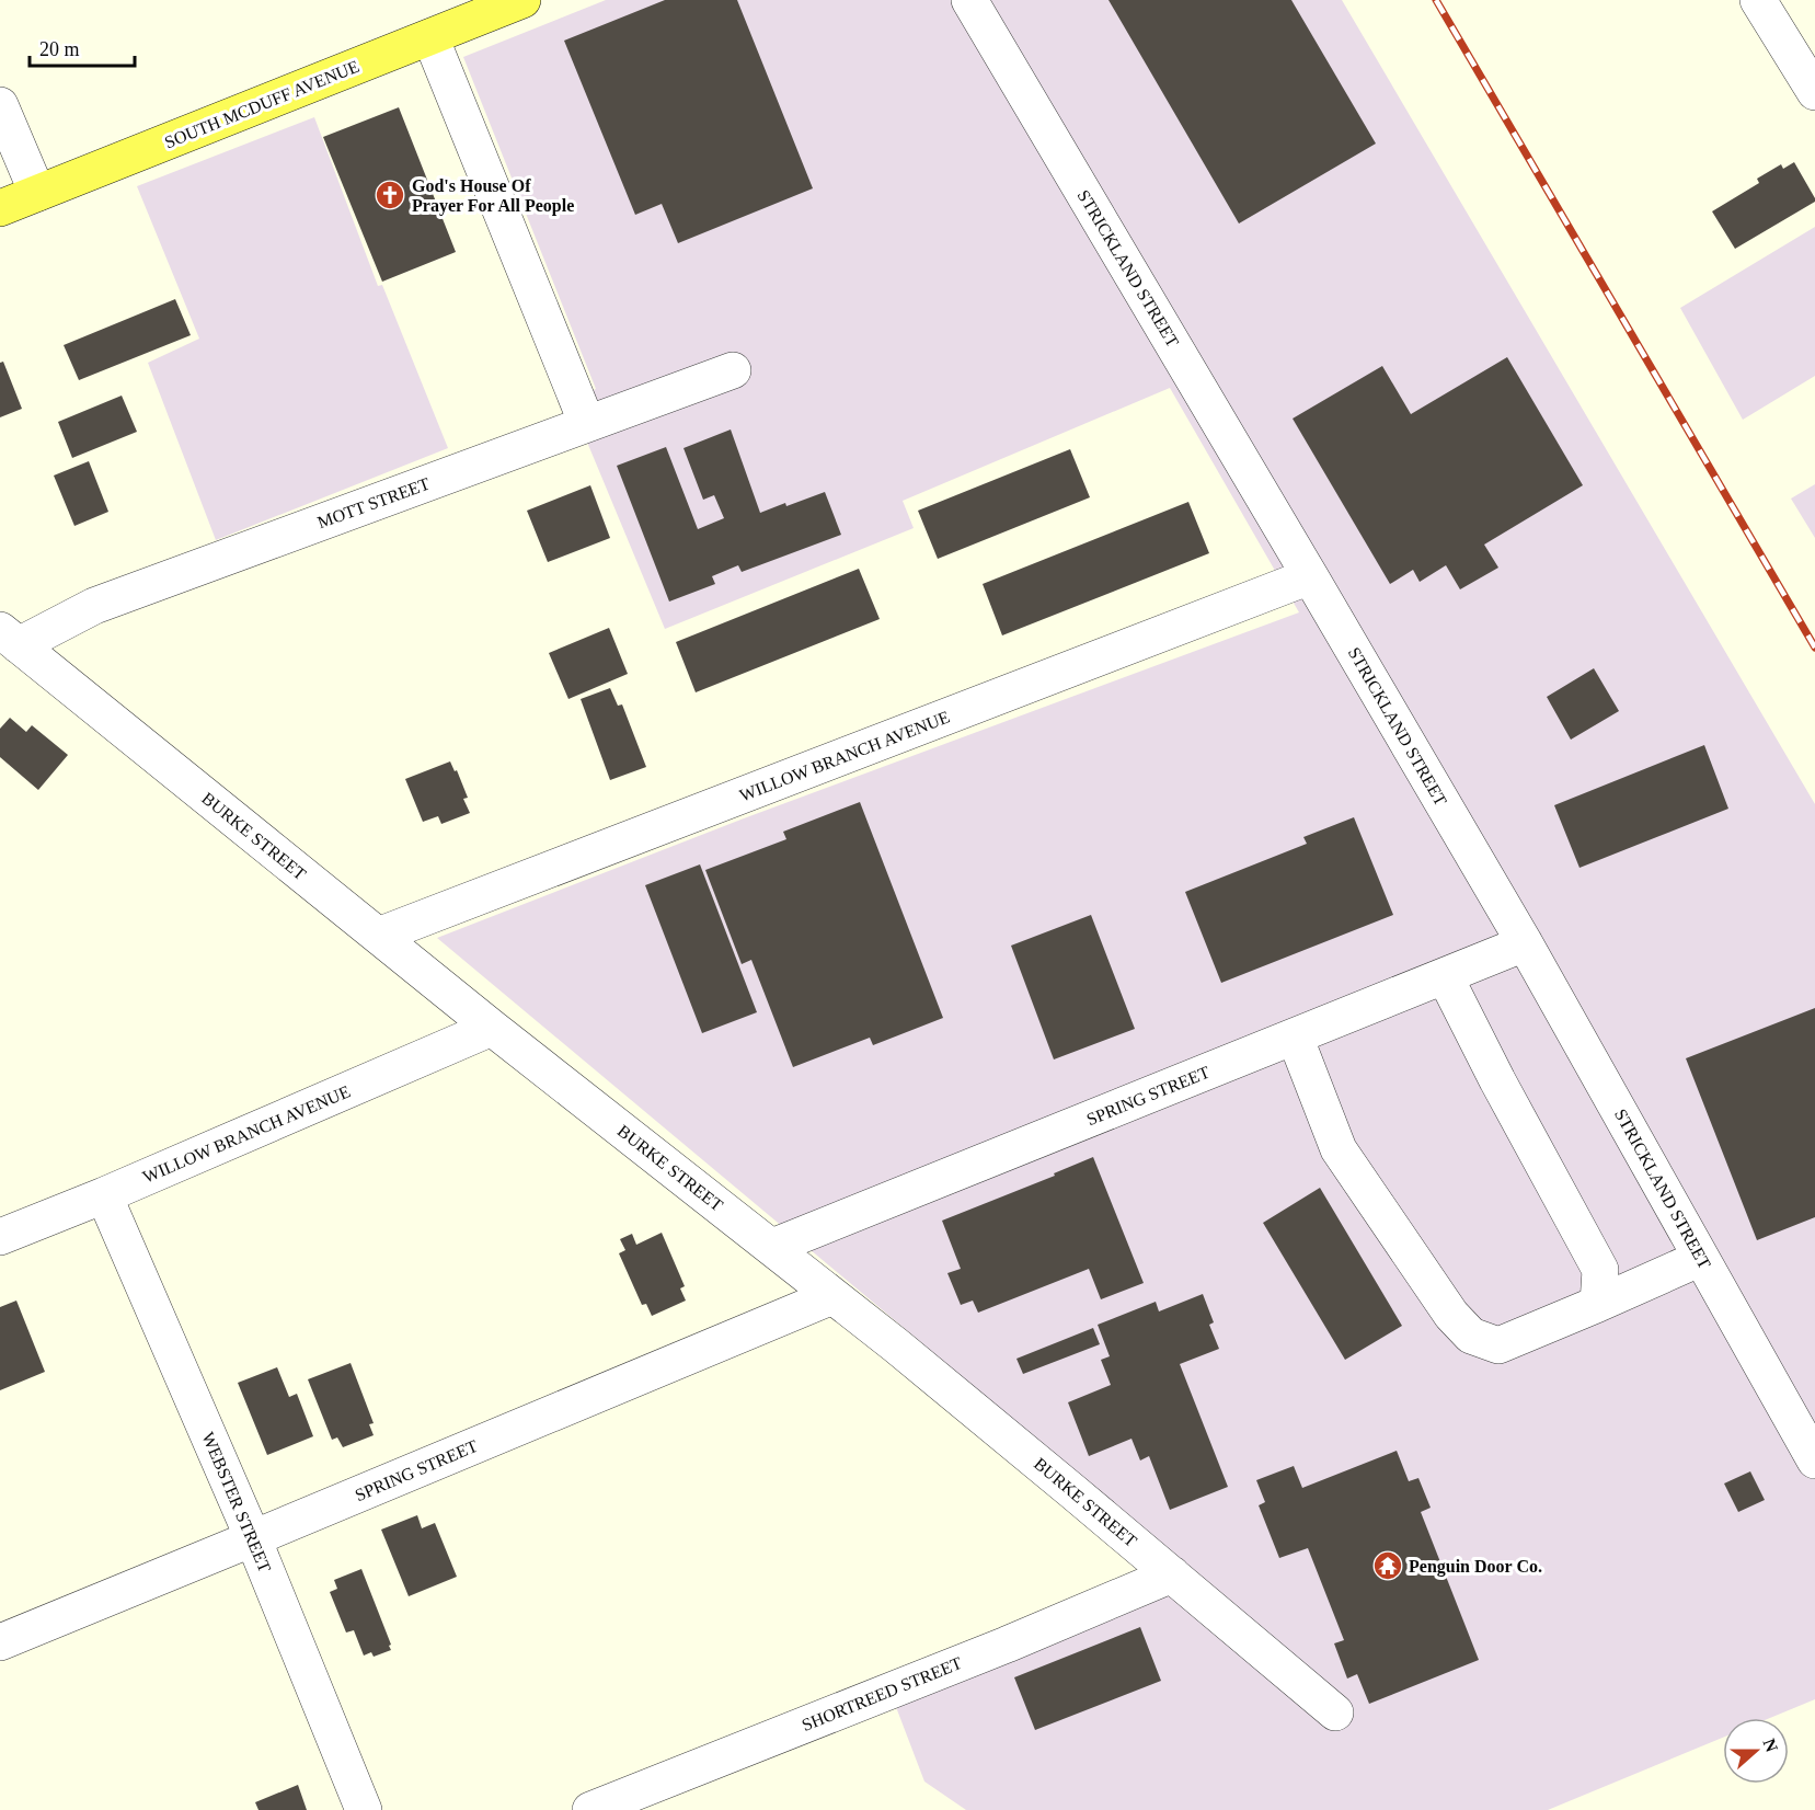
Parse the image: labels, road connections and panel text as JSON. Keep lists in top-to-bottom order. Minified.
{"streets":{"main road":["SOUTH MCDUFF AVENUE"],"street":["STRICKLAND STREET","MOTT STREET","WILLOW BRANCH AVENUE","BURKE STREET","SPRING STREET","WEBSTER STREET","SHORTREED STREET"]},"crossings":[["STRICKLAND STREET","WILLOW BRANCH AVENUE"],["STRICKLAND STREET","SPRING STREET"],["MOTT STREET","BURKE STREET"],["WILLOW BRANCH AVENUE","BURKE STREET"],["WILLOW BRANCH AVENUE","WEBSTER STREET"],["BURKE STREET","SPRING STREET"],["BURKE STREET","SHORTREED STREET"],["SPRING STREET","WEBSTER STREET"]],"places":{"church":["God's House Of Prayer For All People"],"temple":["Penguin Door Co."]},"scale_bar":"20 m","north":"right"}
